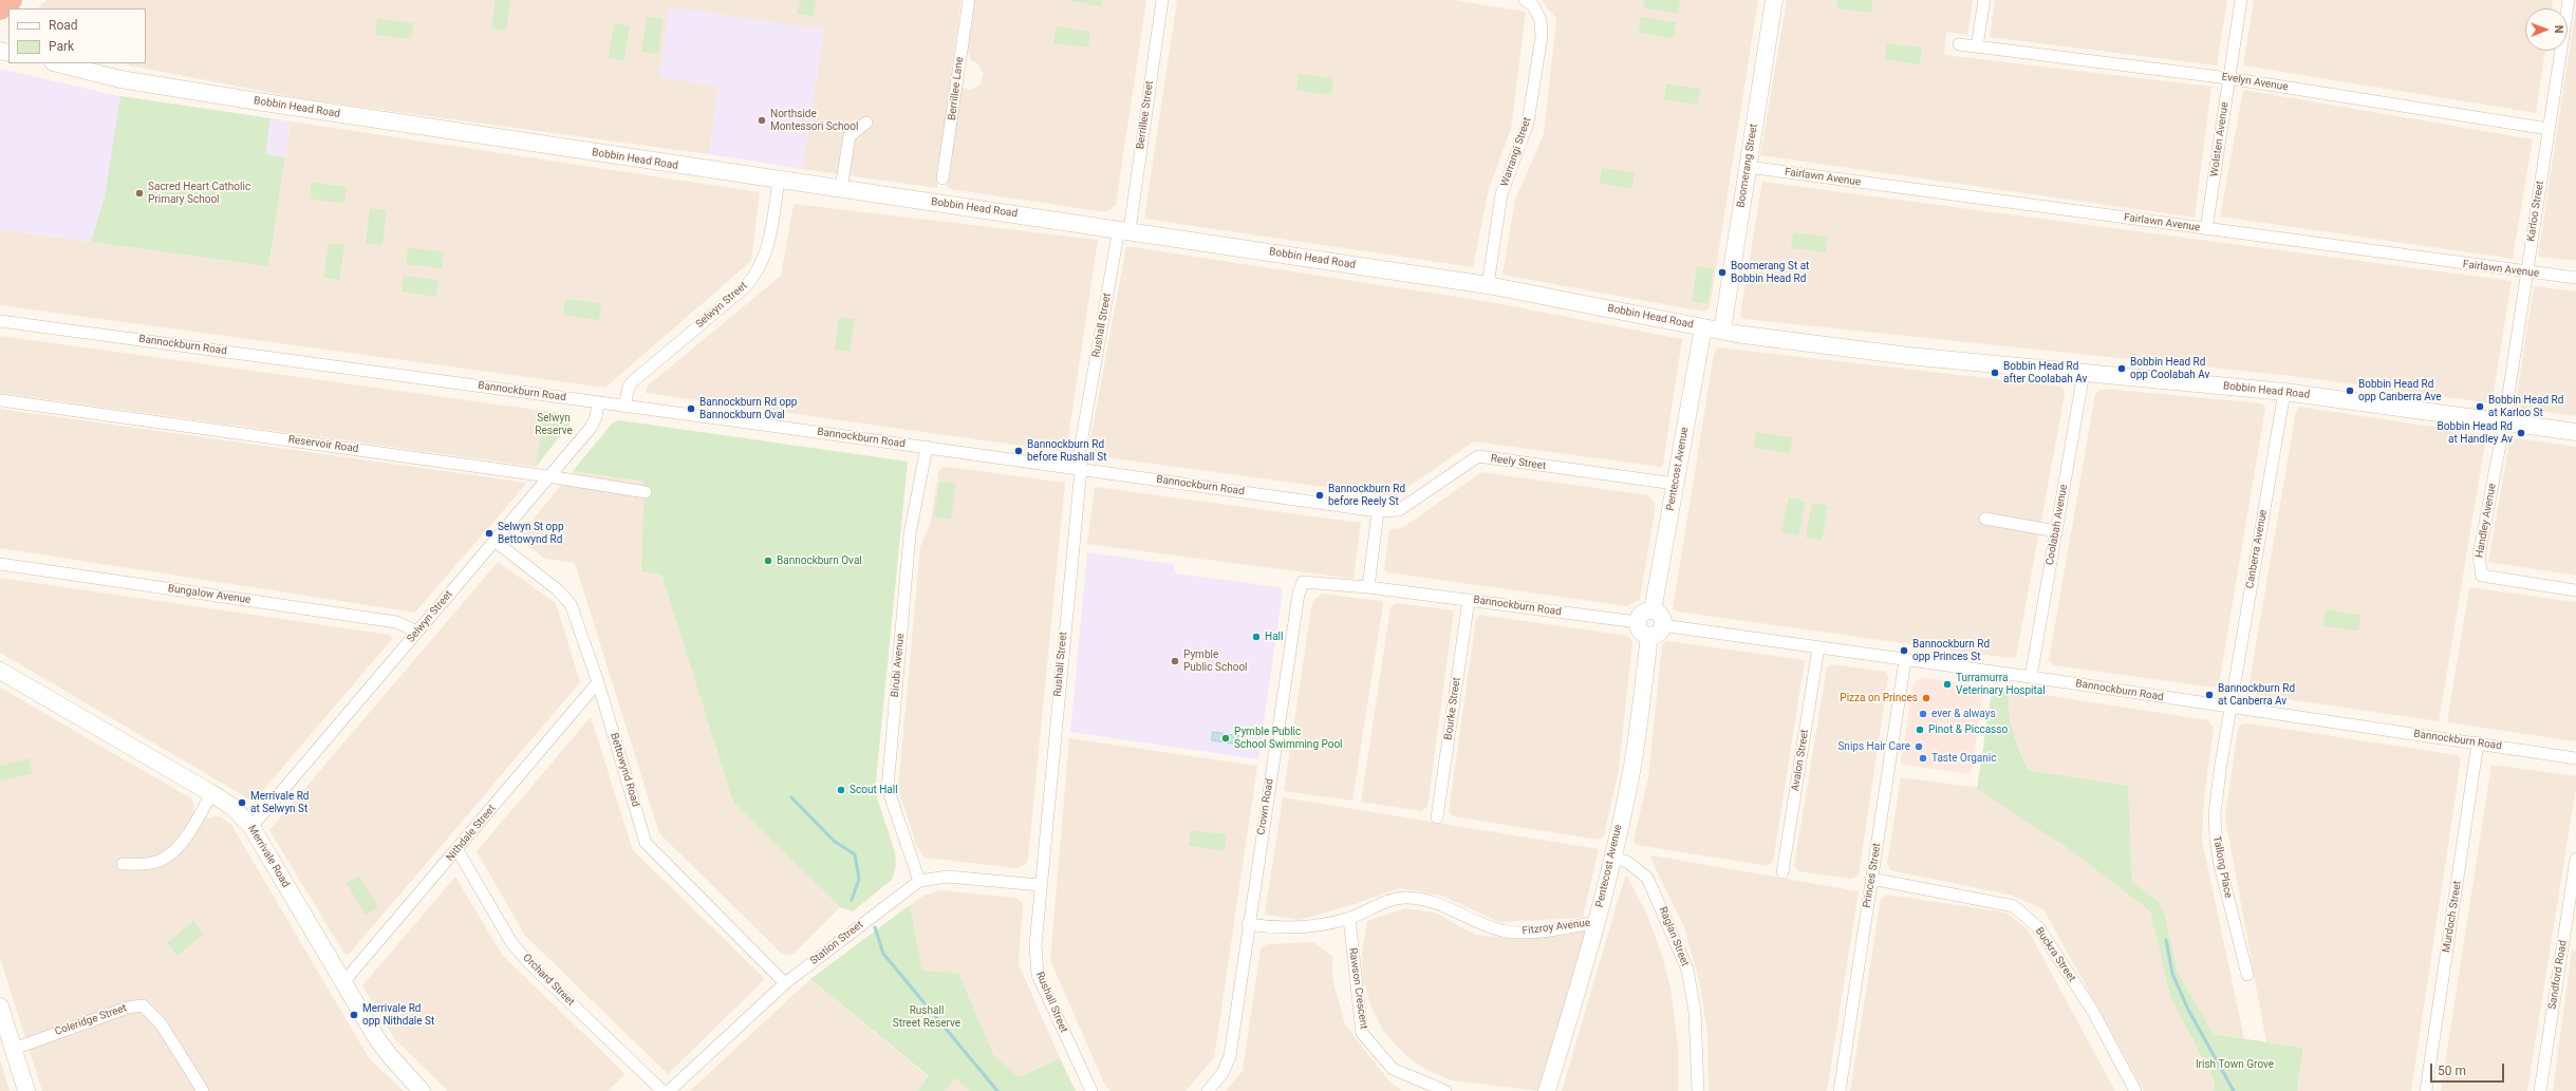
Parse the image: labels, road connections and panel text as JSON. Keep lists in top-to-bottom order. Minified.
{"streets":{"main road":["Bobbin Head Road","Boomerang Street","Pentecost Avenue","Merrivale Road"],"street":["Evelyn Avenue","Berrillee Lane","Berrillee Street","Wolsten Avenue","Warrangi Street","Fairlawn Avenue","Karloo Street","Selwyn Street","Rushall Street","Bannockburn Road","Reservoir Road","Reely Street","Handley Avenue","Coolabah Avenue","Canberra Avenue","Bungalow Avenue","Birubi Avenue","Bourke Street","Avalon Street","Bettowynd Road","Crown Road","Nithdale Street","Tallong Place","Princes Street","Murdoch Street","Fitzroy Avenue","Raglan Street","Station Street","Buckra Street","Sandford Road","Orchard Street","Rawson Crescent","Coleridge Street"]},"crossings":[["Evelyn Avenue","Wolsten Avenue"],["Evelyn Avenue","Karloo Street"],["Bobbin Head Road","Berrillee Street"],["Bobbin Head Road","Warrangi Street"],["Bobbin Head Road","Boomerang Street"],["Bobbin Head Road","Karloo Street"],["Bobbin Head Road","Selwyn Street"],["Bobbin Head Road","Rushall Street"],["Bobbin Head Road","Pentecost Avenue"],["Bobbin Head Road","Handley Avenue"],["Bobbin Head Road","Coolabah Avenue"],["Bobbin Head Road","Canberra Avenue"],["Berrillee Street","Rushall Street"],["Wolsten Avenue","Fairlawn Avenue"],["Boomerang Street","Fairlawn Avenue"],["Fairlawn Avenue","Karloo Street"],["Karloo Street","Handley Avenue"],["Selwyn Street","Bannockburn Road"],["Selwyn Street","Reservoir Road"],["Selwyn Street","Bungalow Avenue"],["Selwyn Street","Bettowynd Road"],["Selwyn Street","Merrivale Road"],["Rushall Street","Bannockburn Road"],["Rushall Street","Station Street"],["Bannockburn Road","Reely Street"],["Bannockburn Road","Pentecost Avenue"],["Bannockburn Road","Coolabah Avenue"],["Bannockburn Road","Canberra Avenue"],["Bannockburn Road","Birubi Avenue"],["Bannockburn Road","Bourke Street"],["Bannockburn Road","Avalon Street"],["Bannockburn Road","Crown Road"],["Bannockburn Road","Tallong Place"],["Bannockburn Road","Princes Street"],["Bannockburn Road","Murdoch Street"],["Reely Street","Pentecost Avenue"],["Pentecost Avenue","Fitzroy Avenue"],["Pentecost Avenue","Raglan Street"],["Canberra Avenue","Tallong Place"],["Birubi Avenue","Station Street"],["Bettowynd Road","Nithdale Street"],["Bettowynd Road","Station Street"],["Crown Road","Fitzroy Avenue"],["Nithdale Street","Merrivale Road"],["Nithdale Street","Orchard Street"],["Princes Street","Buckra Street"],["Fitzroy Avenue","Rawson Crescent"]],"parks":["Selwyn Reserve","Rushall Street Reserve","Irish Town Grove"],"places":["Northside Montessori School","Sacred Heart Catholic Primary School","Boomerang St at Bobbin Head Rd","Bobbin Head Rd opp Coolabah Av","Bobbin Head Rd after Coolabah Av","Bobbin Head Rd opp Canberra Ave","Bobbin Head Rd at Karloo St","Bannockburn Rd opp Bannockburn Oval","Bobbin Head Rd at Handley Av","Bannockburn Rd before Rushall St","Bannockburn Rd before Reely St","Selwyn St opp Bettowynd Rd","Bannockburn Oval","Hall","Bannockburn Rd opp Princes St","Pymble Public School","Turramurra Veterinary Hospital","Bannockburn Rd at Canberra Av","Pizza on Princes","ever & always","Pinot & Piccasso","Pymble Public School Swimming Pool","Snips Hair Care","Taste Organic","Scout Hall","Merrivale Rd at Selwyn St","Merrivale Rd opp Nithdale St"],"legend":["Road","Park"],"scale_bar":"50 m","north":"right"}
